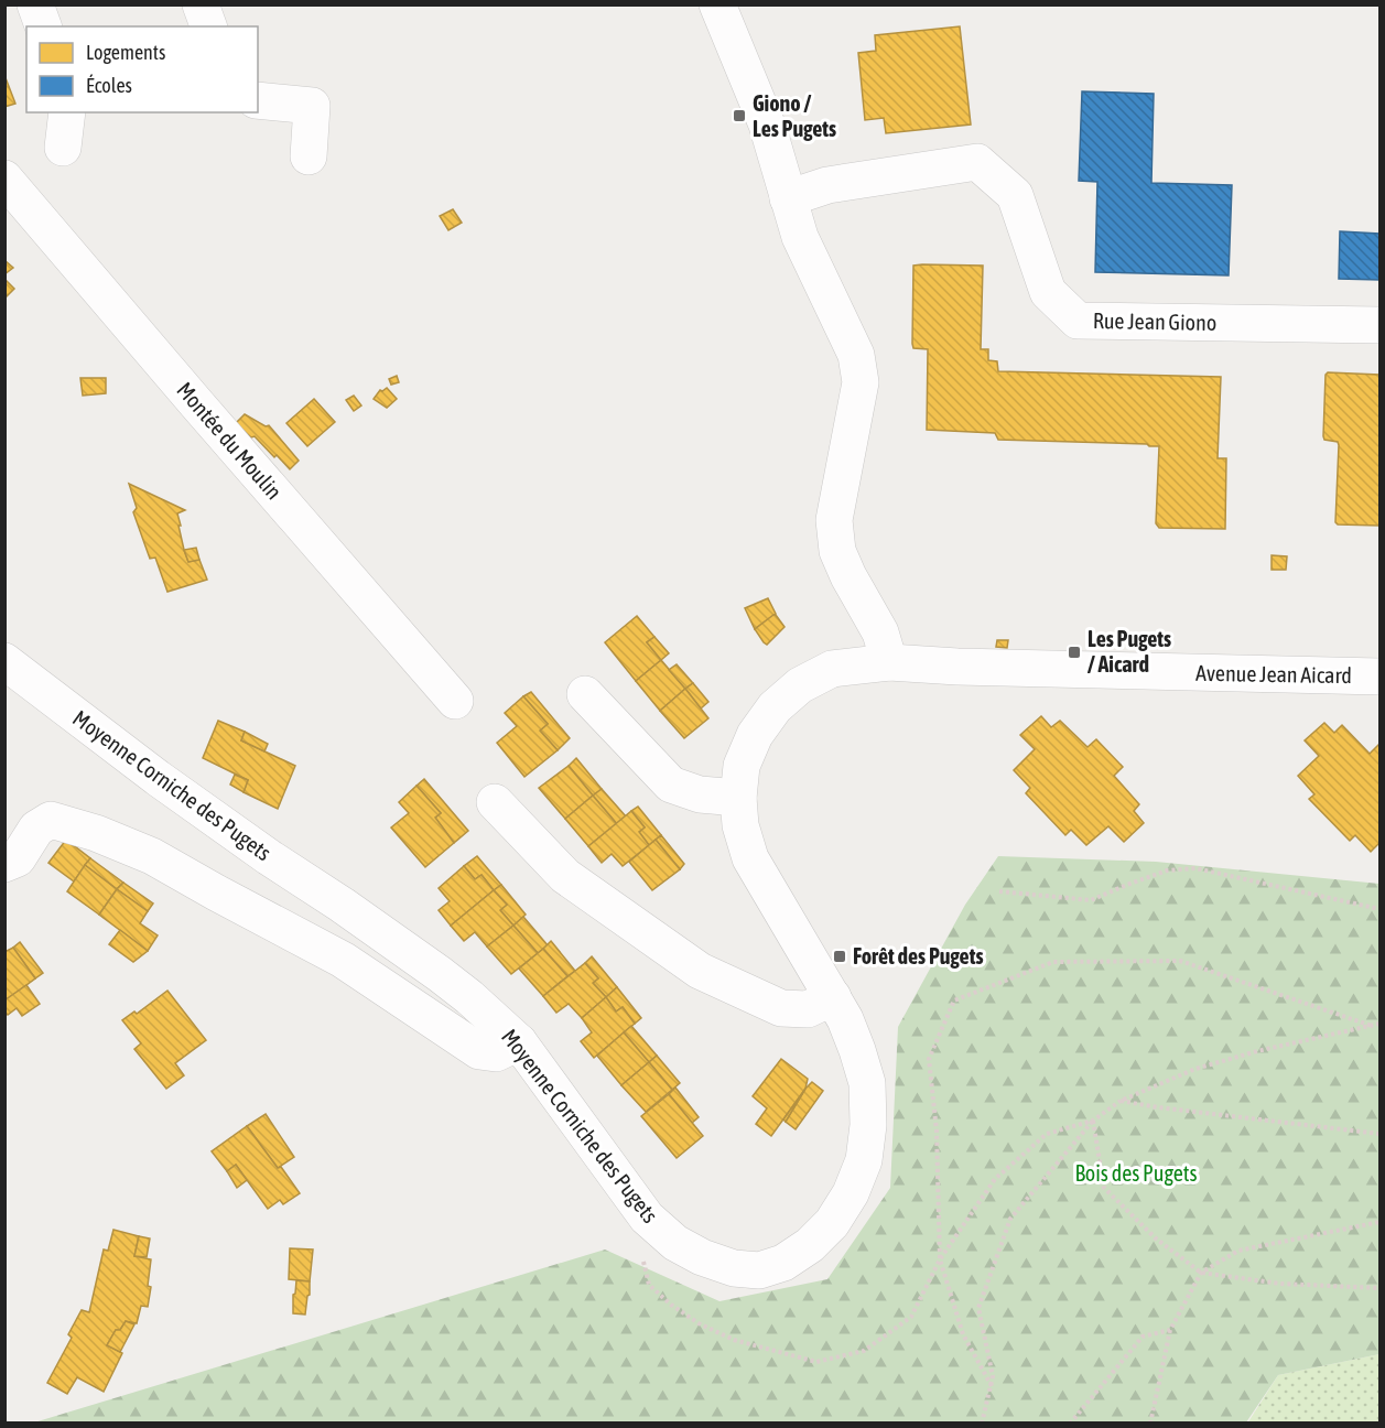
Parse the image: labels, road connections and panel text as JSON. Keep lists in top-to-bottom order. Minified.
{"streets":{"street":["Rue Jean Giono","Montée du Moulin","Avenue Jean Aicard","Moyenne Corniche des Pugets"]},"crossings":[["Avenue Jean Aicard","Moyenne Corniche des Pugets"]],"parks":["Bois des Pugets"],"places":{"transit":["Giono / Les Pugets","Les Pugets / Aicard","Forêt des Pugets"]},"legend":["Logements","Écoles"]}
